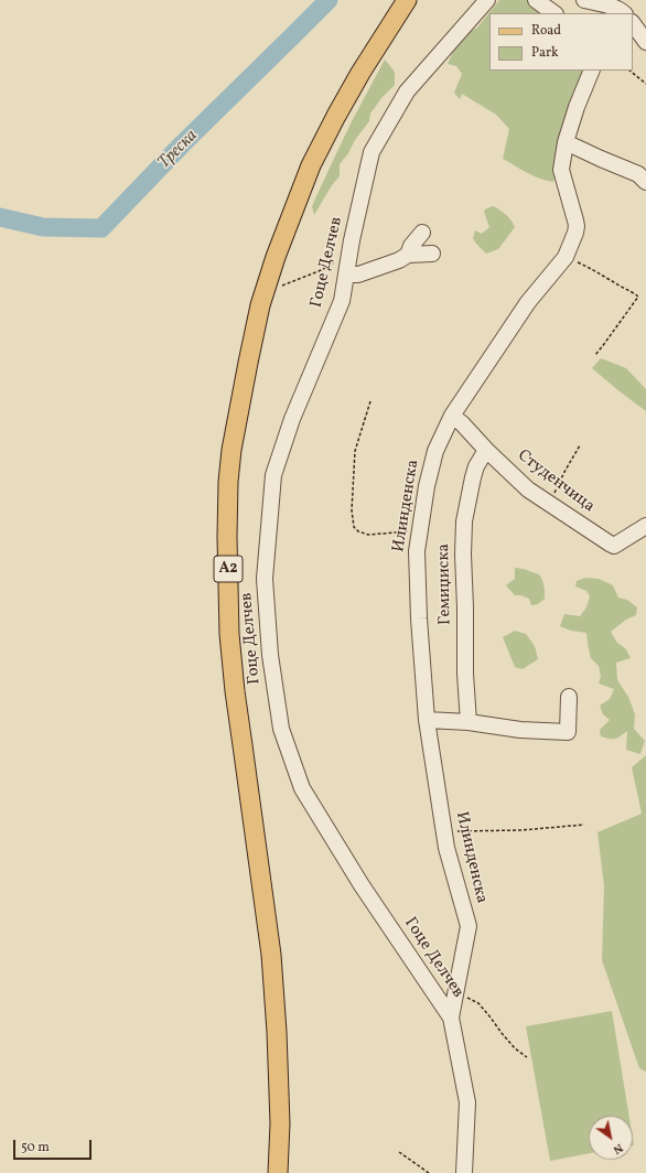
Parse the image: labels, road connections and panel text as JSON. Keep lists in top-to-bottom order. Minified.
{"streets":{"main road":["A2"],"street":["Гоце Делчев","Студенчица","Илинденска","Гемиџиска"]},"crossings":[["Гоце Делчев","Илинденска"],["Студенчица","Илинденска"],["Студенчица","Гемиџиска"]],"water":["Треска"],"legend":["Road","Park"],"scale_bar":"50 m","north":"bottom right"}
